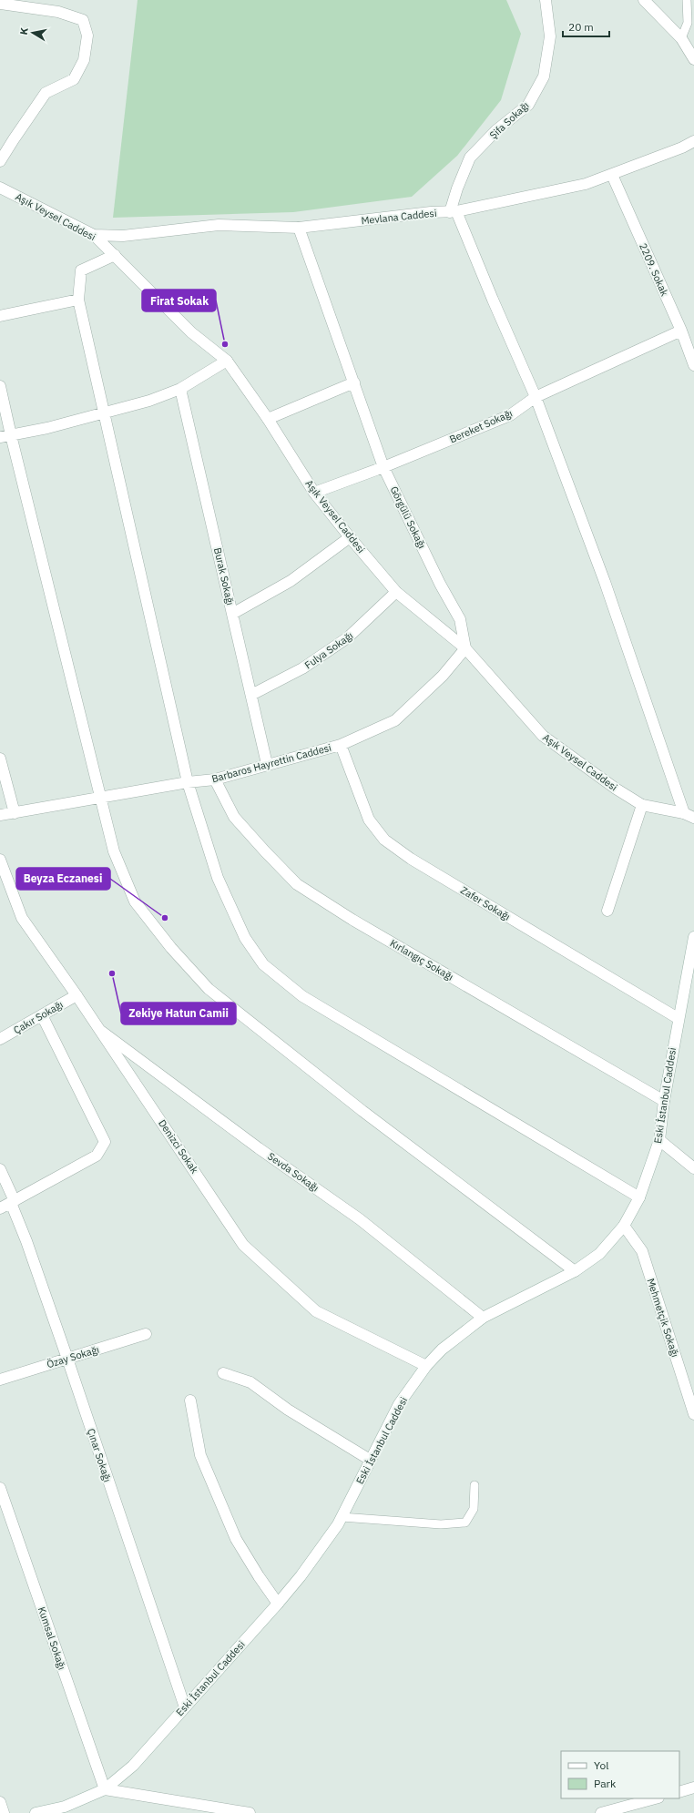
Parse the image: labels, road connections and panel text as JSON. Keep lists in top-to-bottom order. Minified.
{"streets":{"street":["Şifa Sokağı","Aşık Veysel Caddesi","Mevlana Caddesi","2209. Sokak","Bereket Sokağı","Görgülü Sokağı","Burak Sokağı","Fulya Sokağı","Barbaros Hayrettin Caddesi","Zafer Sokağı","Kırlangıç Sokağı","Çakır Sokağı","Eski İstanbul Caddesi","Denizci Sokak","Sevda Sokağı","Mehmetçik Sokağı","Özay Sokağı","Çınar Sokağı","Kumsal Sokağı"]},"crossings":[["Şifa Sokağı","Mevlana Caddesi"],["Aşık Veysel Caddesi","Mevlana Caddesi"],["Aşık Veysel Caddesi","Bereket Sokağı"],["Aşık Veysel Caddesi","Görgülü Sokağı"],["Aşık Veysel Caddesi","Fulya Sokağı"],["Aşık Veysel Caddesi","Barbaros Hayrettin Caddesi"],["Mevlana Caddesi","2209. Sokak"],["Mevlana Caddesi","Görgülü Sokağı"],["2209. Sokak","Bereket Sokağı"],["Bereket Sokağı","Görgülü Sokağı"],["Görgülü Sokağı","Barbaros Hayrettin Caddesi"],["Burak Sokağı","Fulya Sokağı"],["Burak Sokağı","Barbaros Hayrettin Caddesi"],["Barbaros Hayrettin Caddesi","Zafer Sokağı"],["Barbaros Hayrettin Caddesi","Kırlangıç Sokağı"],["Zafer Sokağı","Eski İstanbul Caddesi"],["Kırlangıç Sokağı","Eski İstanbul Caddesi"],["Çakır Sokağı","Denizci Sokak"],["Eski İstanbul Caddesi","Denizci Sokak"],["Eski İstanbul Caddesi","Sevda Sokağı"],["Eski İstanbul Caddesi","Mehmetçik Sokağı"],["Eski İstanbul Caddesi","Çınar Sokağı"],["Eski İstanbul Caddesi","Kumsal Sokağı"],["Denizci Sokak","Sevda Sokağı"],["Özay Sokağı","Çınar Sokağı"]],"places":["Firat Sokak","Beyza Eczanesi","Zekiye Hatun Camii"],"legend":["Yol","Park"],"scale_bar":"20 m","north":"left"}
